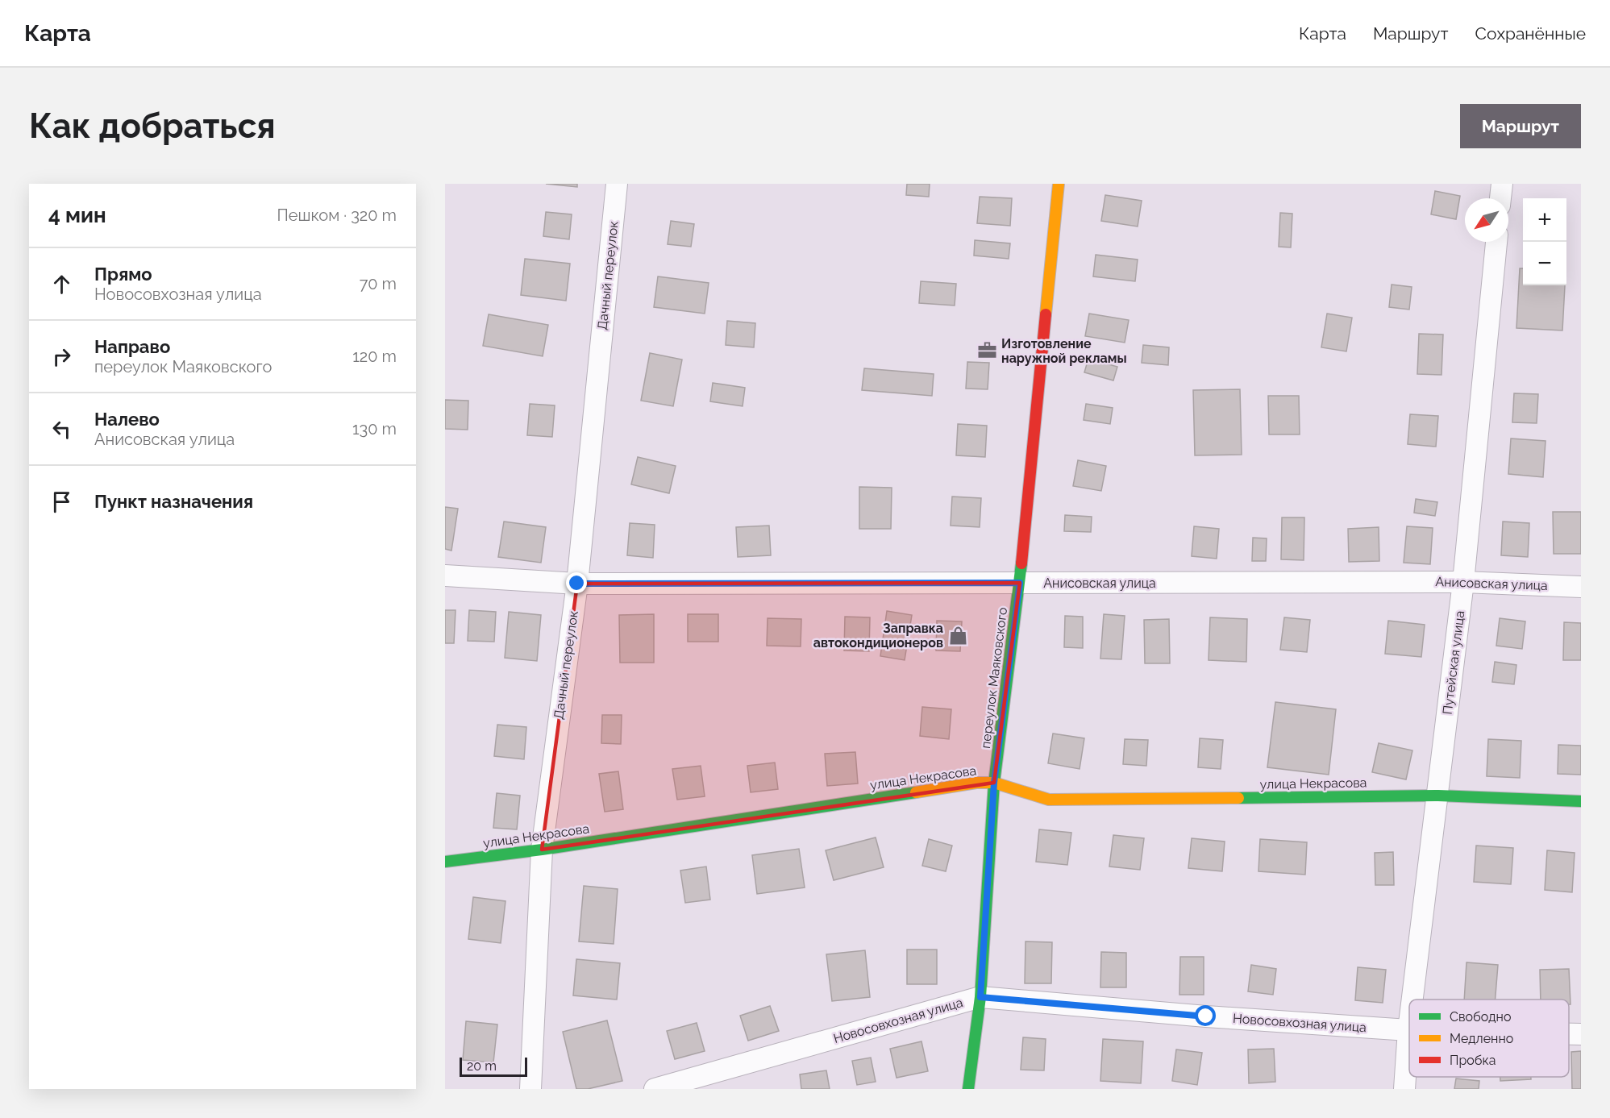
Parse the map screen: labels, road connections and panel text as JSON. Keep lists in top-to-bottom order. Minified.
{"streets":{"street":["Дачный переулок","Анисовская улица","Путейская улица","переулок Маяковского","улица Некрасова","Новосовхозная улица"]},"crossings":[["Дачный переулок","Анисовская улица"],["Дачный переулок","улица Некрасова"],["Анисовская улица","Путейская улица"],["Анисовская улица","переулок Маяковского"],["Путейская улица","улица Некрасова"],["Путейская улица","Новосовхозная улица"],["переулок Маяковского","улица Некрасова"],["переулок Маяковского","Новосовхозная улица"]],"places":{"office":["Изготовление наружной рекламы"],"shop":["Заправка автокондиционеров"]},"legend":["Свободно","Медленно","Пробка"],"scale_bar":"20 m","north":"bottom left","page":{"header":"Карта","nav":["Карта","Маршрут","Сохранённые"],"buttons":"Маршрут","title":"Как добраться","heading":["4 мин","Пешком · 320 m"],"map_buttons":["+","−"],"list":[["Прямо","Новосовхозная улица","70 m"],["Направо","переулок Маяковского","120 m"],["Налево","Анисовская улица","130 m"],"Пункт назначения"],"scale":"20 m"}}
